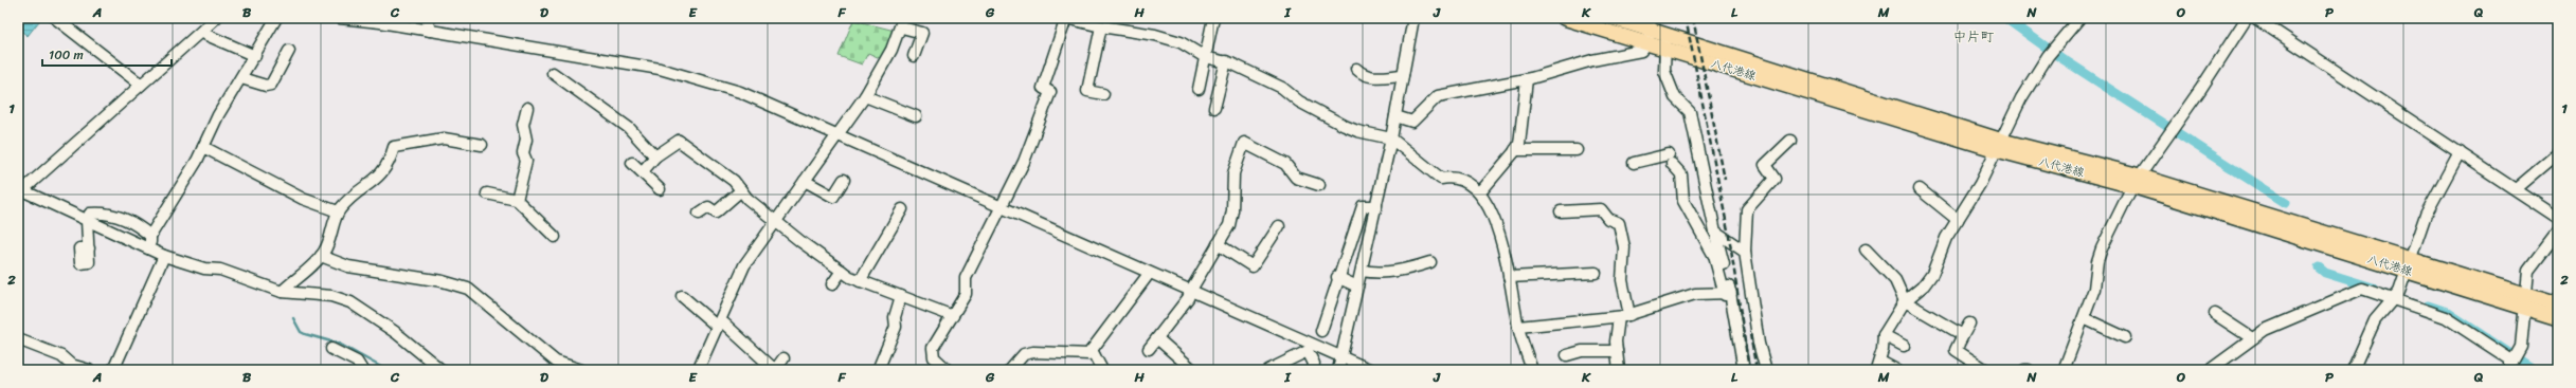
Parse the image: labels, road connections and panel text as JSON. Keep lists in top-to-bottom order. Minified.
{"streets":{"main road":["八代港線"]},"districts":["中片町"],"scale_bar":"100 m","grid":{"columns":["A","B","C","D","E","F","G","H","I","J","K","L","M","N","O","P","Q"],"rows":["1","2"]}}
